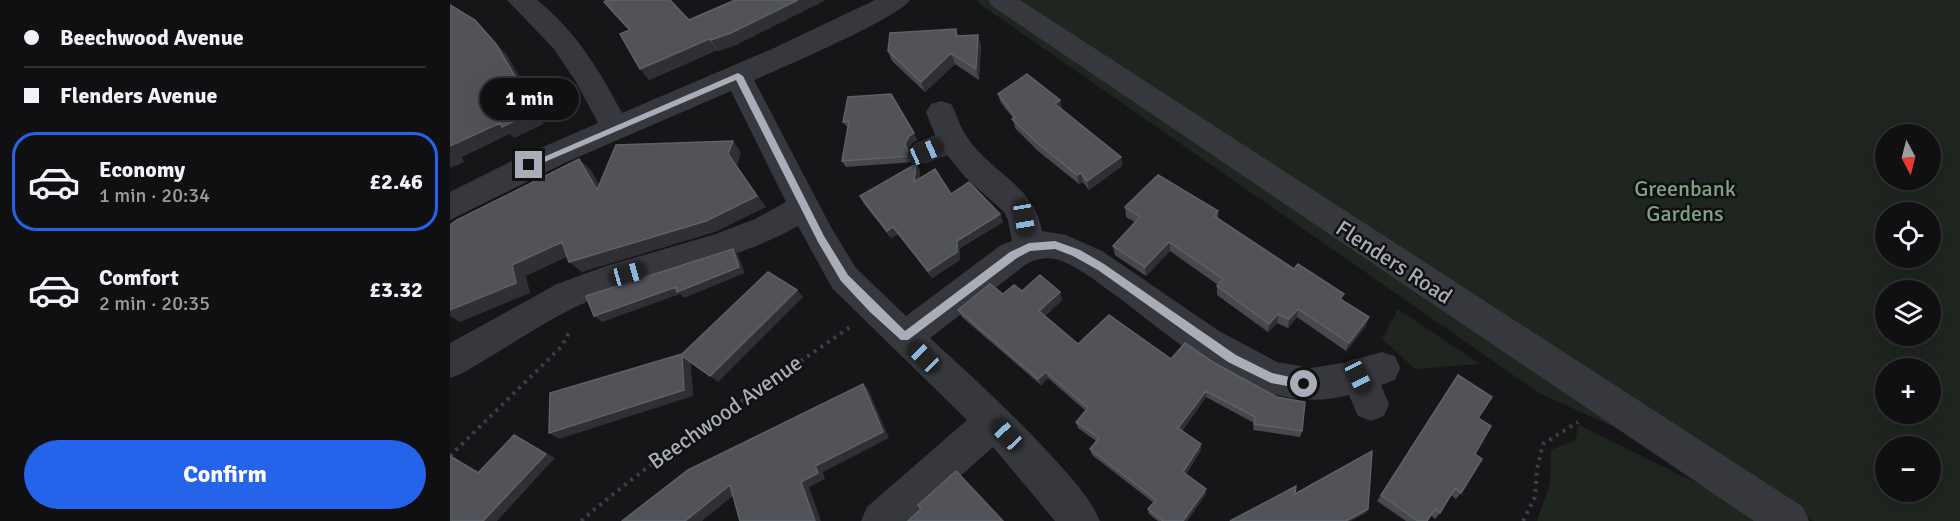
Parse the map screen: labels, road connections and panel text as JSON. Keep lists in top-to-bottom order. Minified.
{"streets":{"street":["Flenders Road"],"path":["Beechwood Avenue"]},"parks":["Greenbank Gardens"],"north":"bottom","page":{"banner":["Beechwood Avenue","Flenders Avenue"],"bubble":"1 min","map_buttons":["+","−"],"list":[{"name":"Economy","note":"1 min · 20:34","value":"£2.46"},{"name":"Comfort","note":"2 min · 20:35","value":"£3.32"}],"buttons":"Confirm"}}
